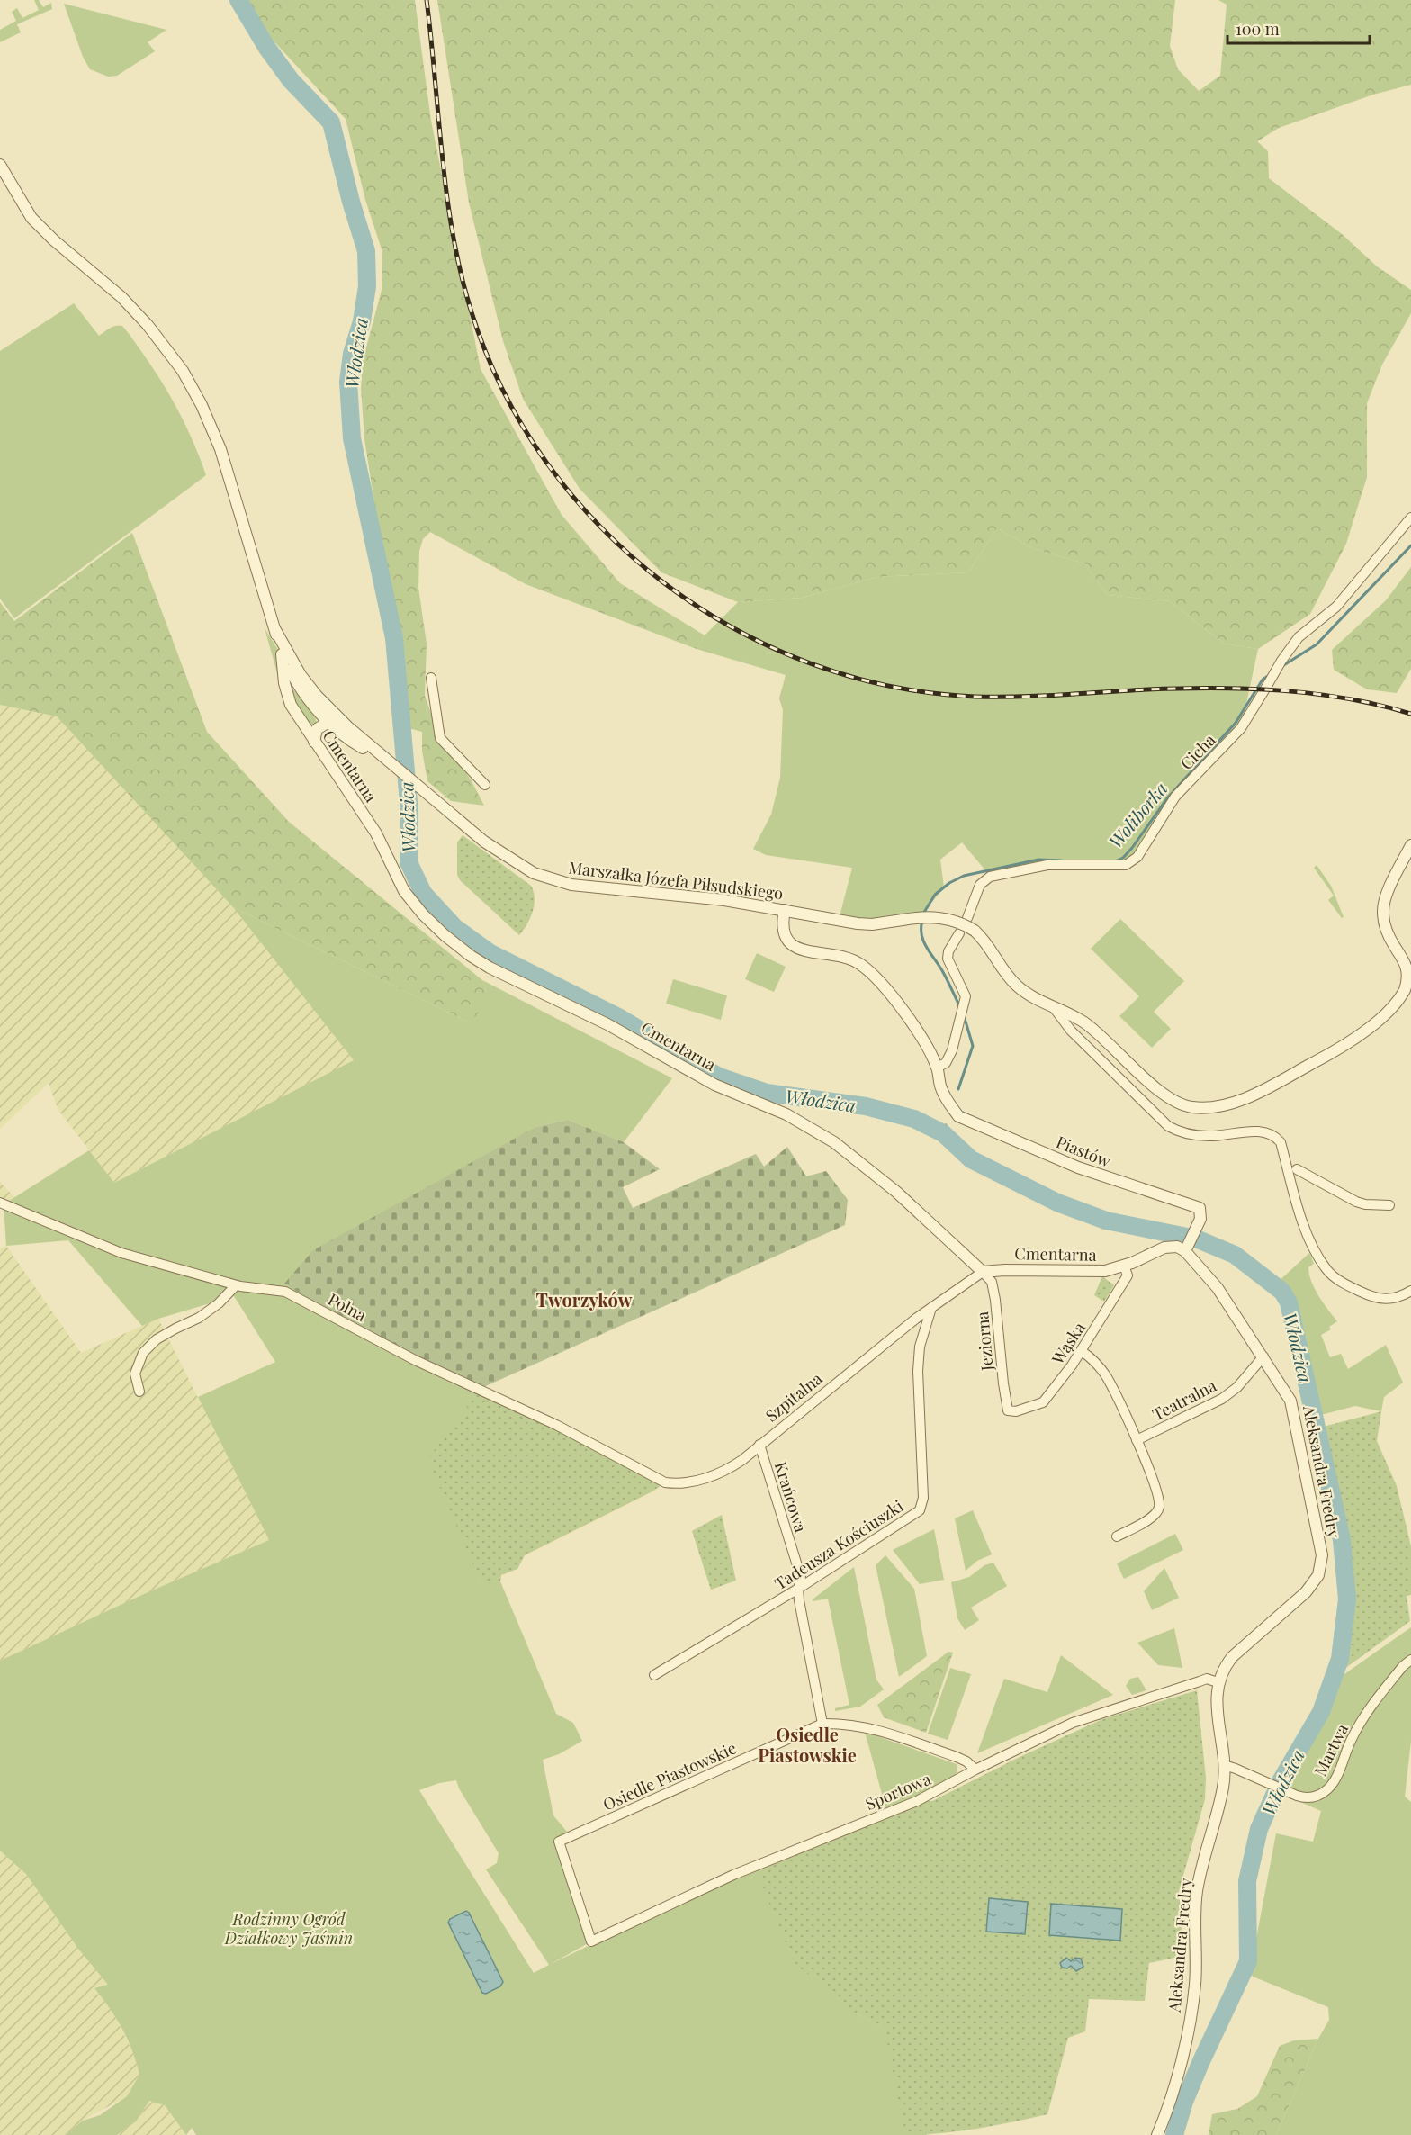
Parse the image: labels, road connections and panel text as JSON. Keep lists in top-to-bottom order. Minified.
{"streets":{"street":["Cicha","Cmentarna","Marszałka Józefa Piłsudskiego","Piastów","Polna","Jeziorna","Wąska","Szpitalna","Teatralna","Aleksandra Fredry","Krańcowa","Tadeusza Kościuszki","Martwa","Osiedle Piastowskie","Sportowa"]},"crossings":[["Cicha","Piastów"],["Cmentarna","Piastów"],["Cmentarna","Jeziorna"],["Cmentarna","Wąska"],["Cmentarna","Aleksandra Fredry"],["Piastów","Aleksandra Fredry"],["Polna","Szpitalna"],["Jeziorna","Wąska"],["Szpitalna","Krańcowa"],["Szpitalna","Tadeusza Kościuszki"],["Teatralna","Aleksandra Fredry"],["Aleksandra Fredry","Martwa"],["Aleksandra Fredry","Sportowa"],["Krańcowa","Tadeusza Kościuszki"],["Osiedle Piastowskie","Sportowa"]],"districts":["Tworzyków","Osiedle Piastowskie"],"water":["Włodzica","Woliborka"],"parks":["Rodzinny Ogród Działkowy Jaśmin"],"scale_bar":"100 m"}
